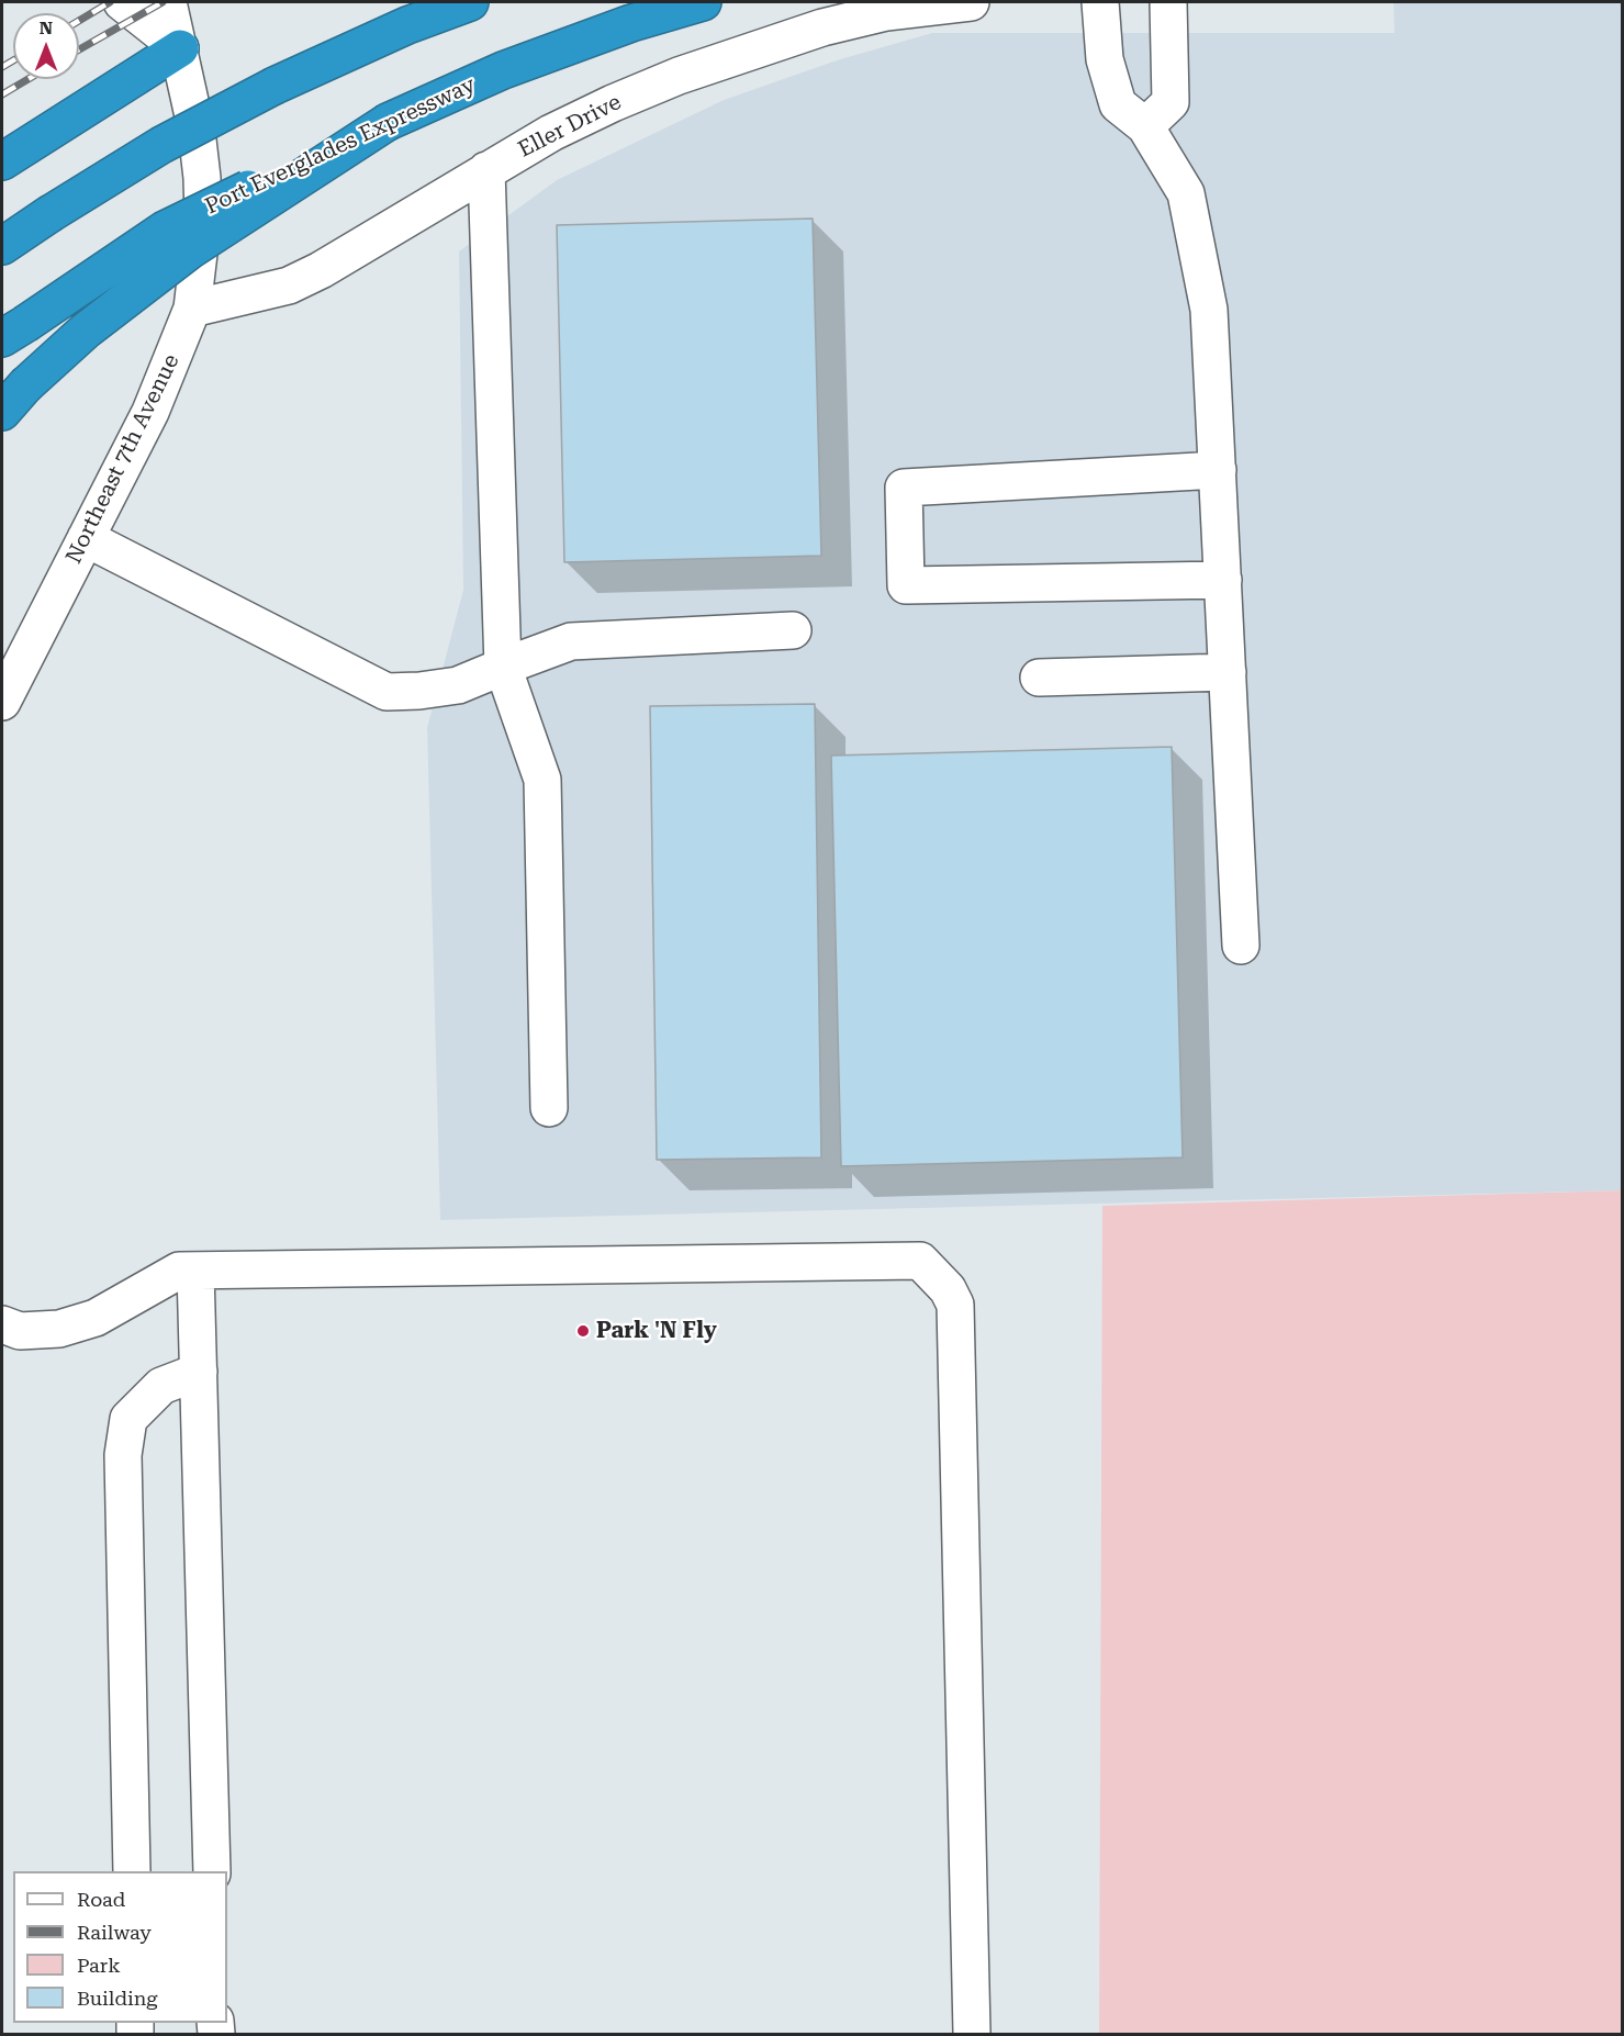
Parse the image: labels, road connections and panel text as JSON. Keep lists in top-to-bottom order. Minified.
{"streets":{"highway":["Port Everglades Expressway"],"street":["Eller Drive","Northeast 7th Avenue"]},"crossings":[["Eller Drive","Northeast 7th Avenue"]],"places":["Park 'N Fly"],"legend":["Road","Railway","Park","Building"],"north":"top"}
